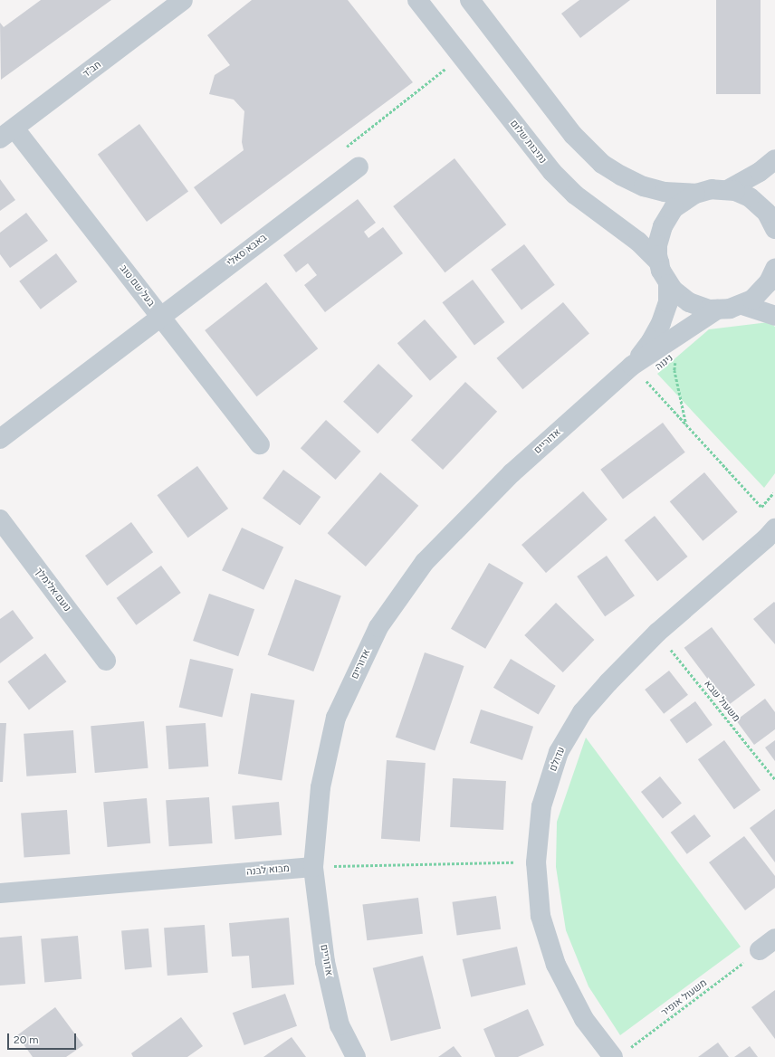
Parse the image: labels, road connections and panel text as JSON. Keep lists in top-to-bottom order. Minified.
{"streets":{"street":["חב\"ד","נתיבות שלום","באבא סאלי","בעל שם טוב","אדוריים","נועם אלימלך","עדולם","מבוא לבנה"],"path":["נינוה","משעול שבא","משעול אופיר"]},"crossings":[["חב\"ד","בעל שם טוב"],["באבא סאלי","בעל שם טוב"],["אדוריים","מבוא לבנה"],["משעול שבא","עדולם"],["עדולם","משעול אופיר"]],"scale_bar":"20 m"}
